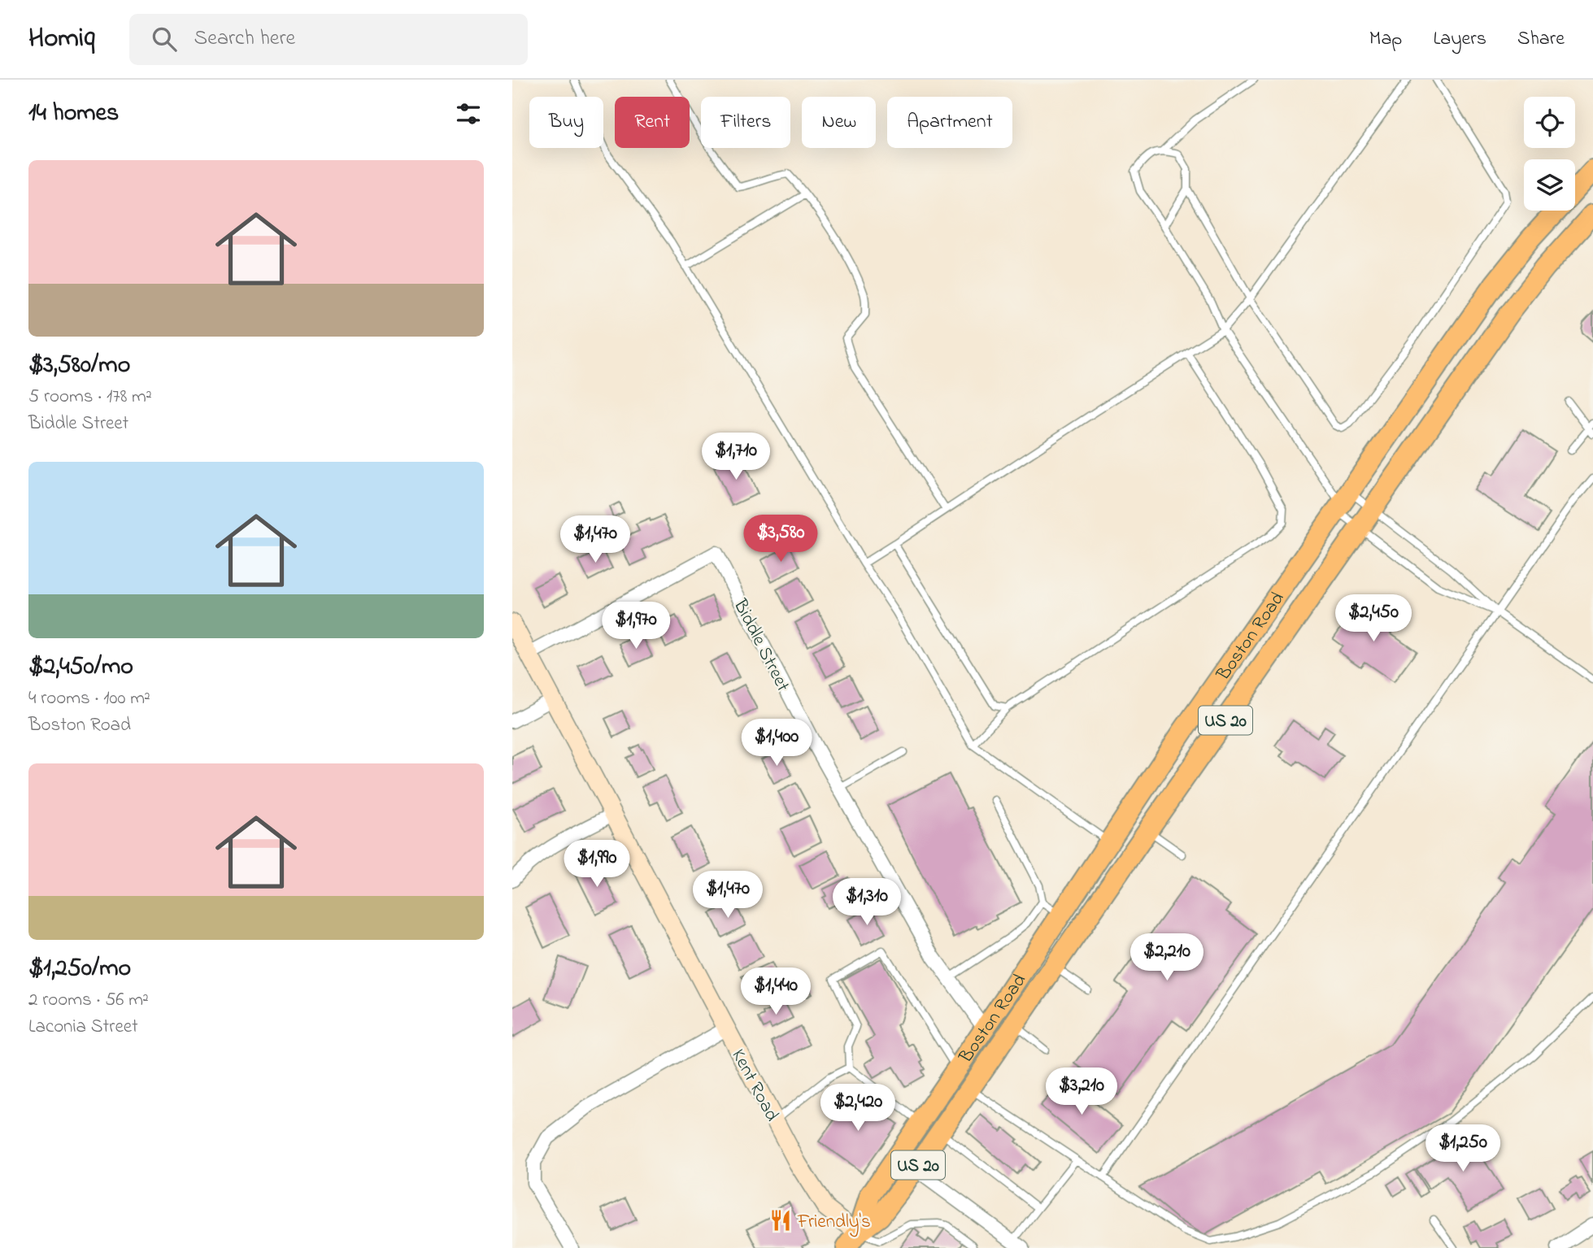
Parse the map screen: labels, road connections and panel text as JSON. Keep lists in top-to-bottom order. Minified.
{"streets":{"main road":["Boston Road","US 20"],"street":["Biddle Street","Kent Road"]},"crossings":[["Boston Road","Biddle Street"],["Boston Road","Kent Road"],["Biddle Street","Kent Road"]],"places":{"restaurant":["Friendly's"]},"page":{"header":"Homiq","search":"Search here","nav":["Map","Layers","Share"],"heading":"14 homes","chip":["Buy","Rent","Filters","New","Apartment"],"list":[{"name":"$3,580/mo","note":"5 rooms · 178 m² · Biddle Street"},{"name":"$2,450/mo","note":"4 rooms · 100 m² · Boston Road"},{"name":"$1,250/mo","note":"2 rooms · 56 m² · Laconia Street"}],"price":["$1,710","$3,580","$1,470","$2,450","$1,970","$1,400","$1,990","$1,470","$1,310","$2,210","$1,440","$3,210","$2,420","$1,250"]}}
